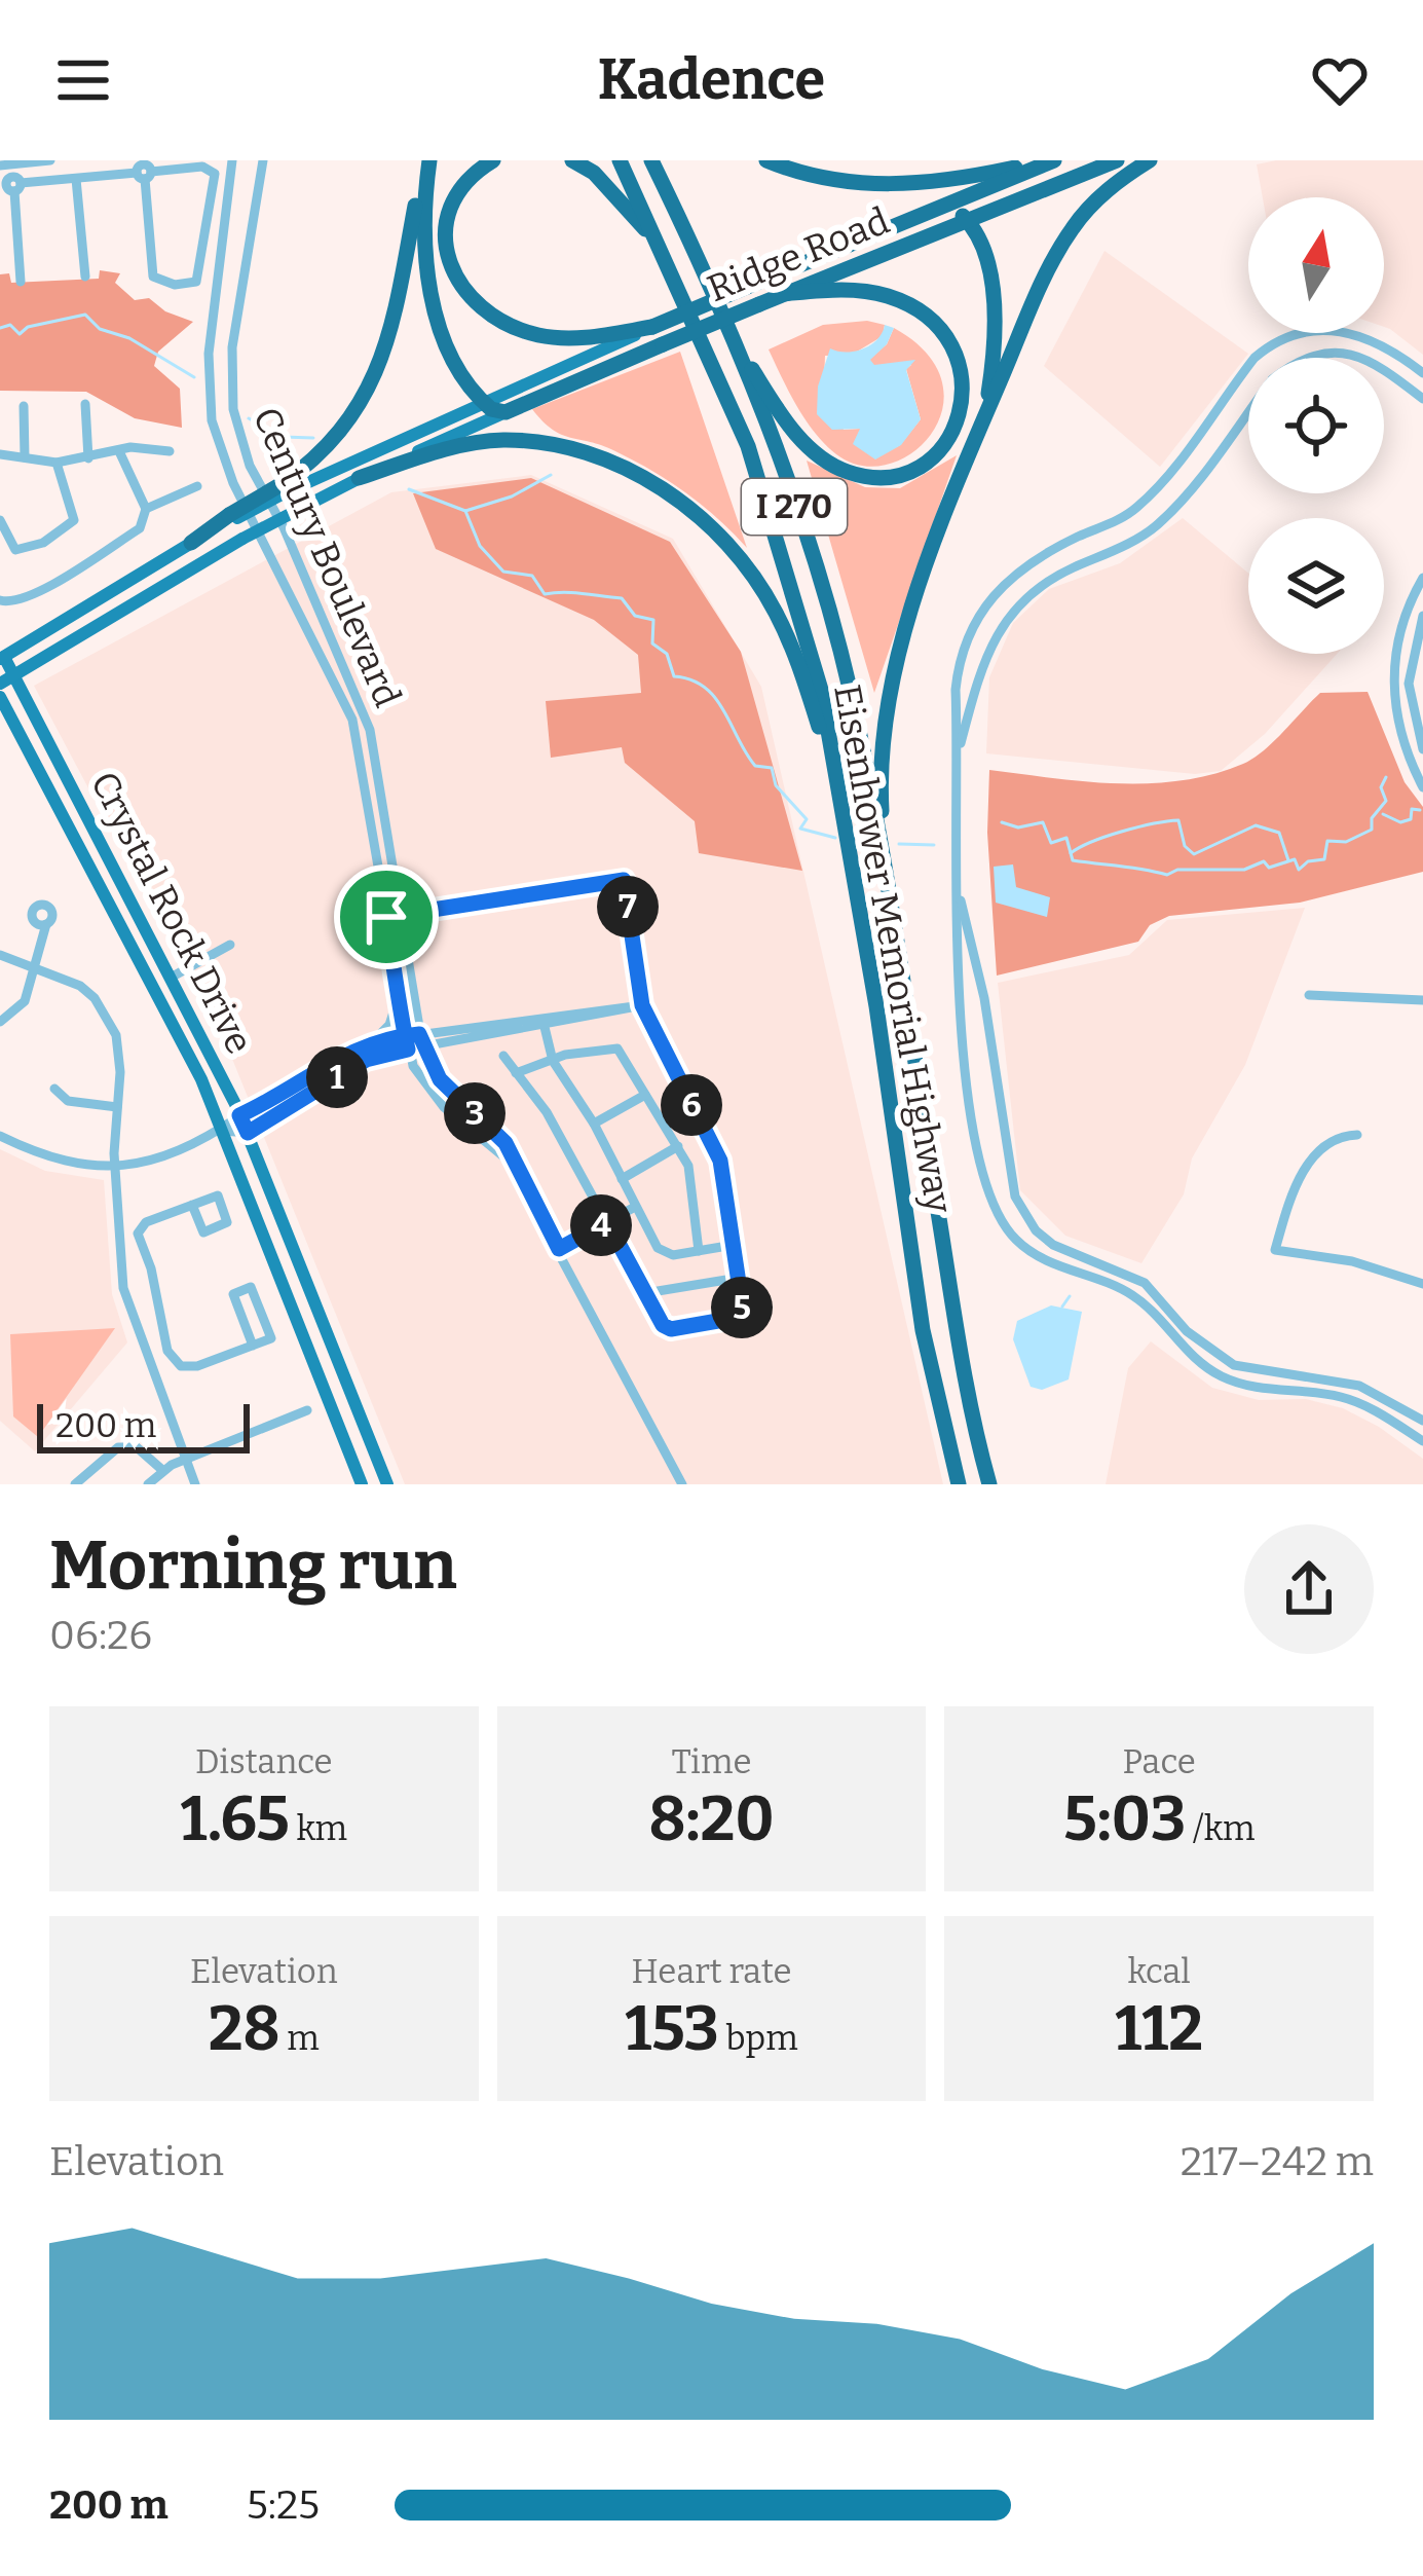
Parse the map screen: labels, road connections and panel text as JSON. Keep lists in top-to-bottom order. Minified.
{"streets":{"highway":["Ridge Road","I 270","Eisenhower Memorial Highway"],"main road":["Crystal Rock Drive"],"street":["Century Boulevard"]},"scale_bar":"200 m","north":"top","page":{"header":"Kadence","pins":["7","1","6","3","4","5"],"scale":"200 m","heading":["Morning run","06:26"],"stats":[["Distance","1.65 km"],["Time","8:20"],["Pace","5:03 /km"],["Elevation","28 m"],["Heart rate","153 bpm"],["kcal","112"]],"chart":["Elevation","217–242 m"],"list":[{"name":"200 m","note":"5:25"}]}}
